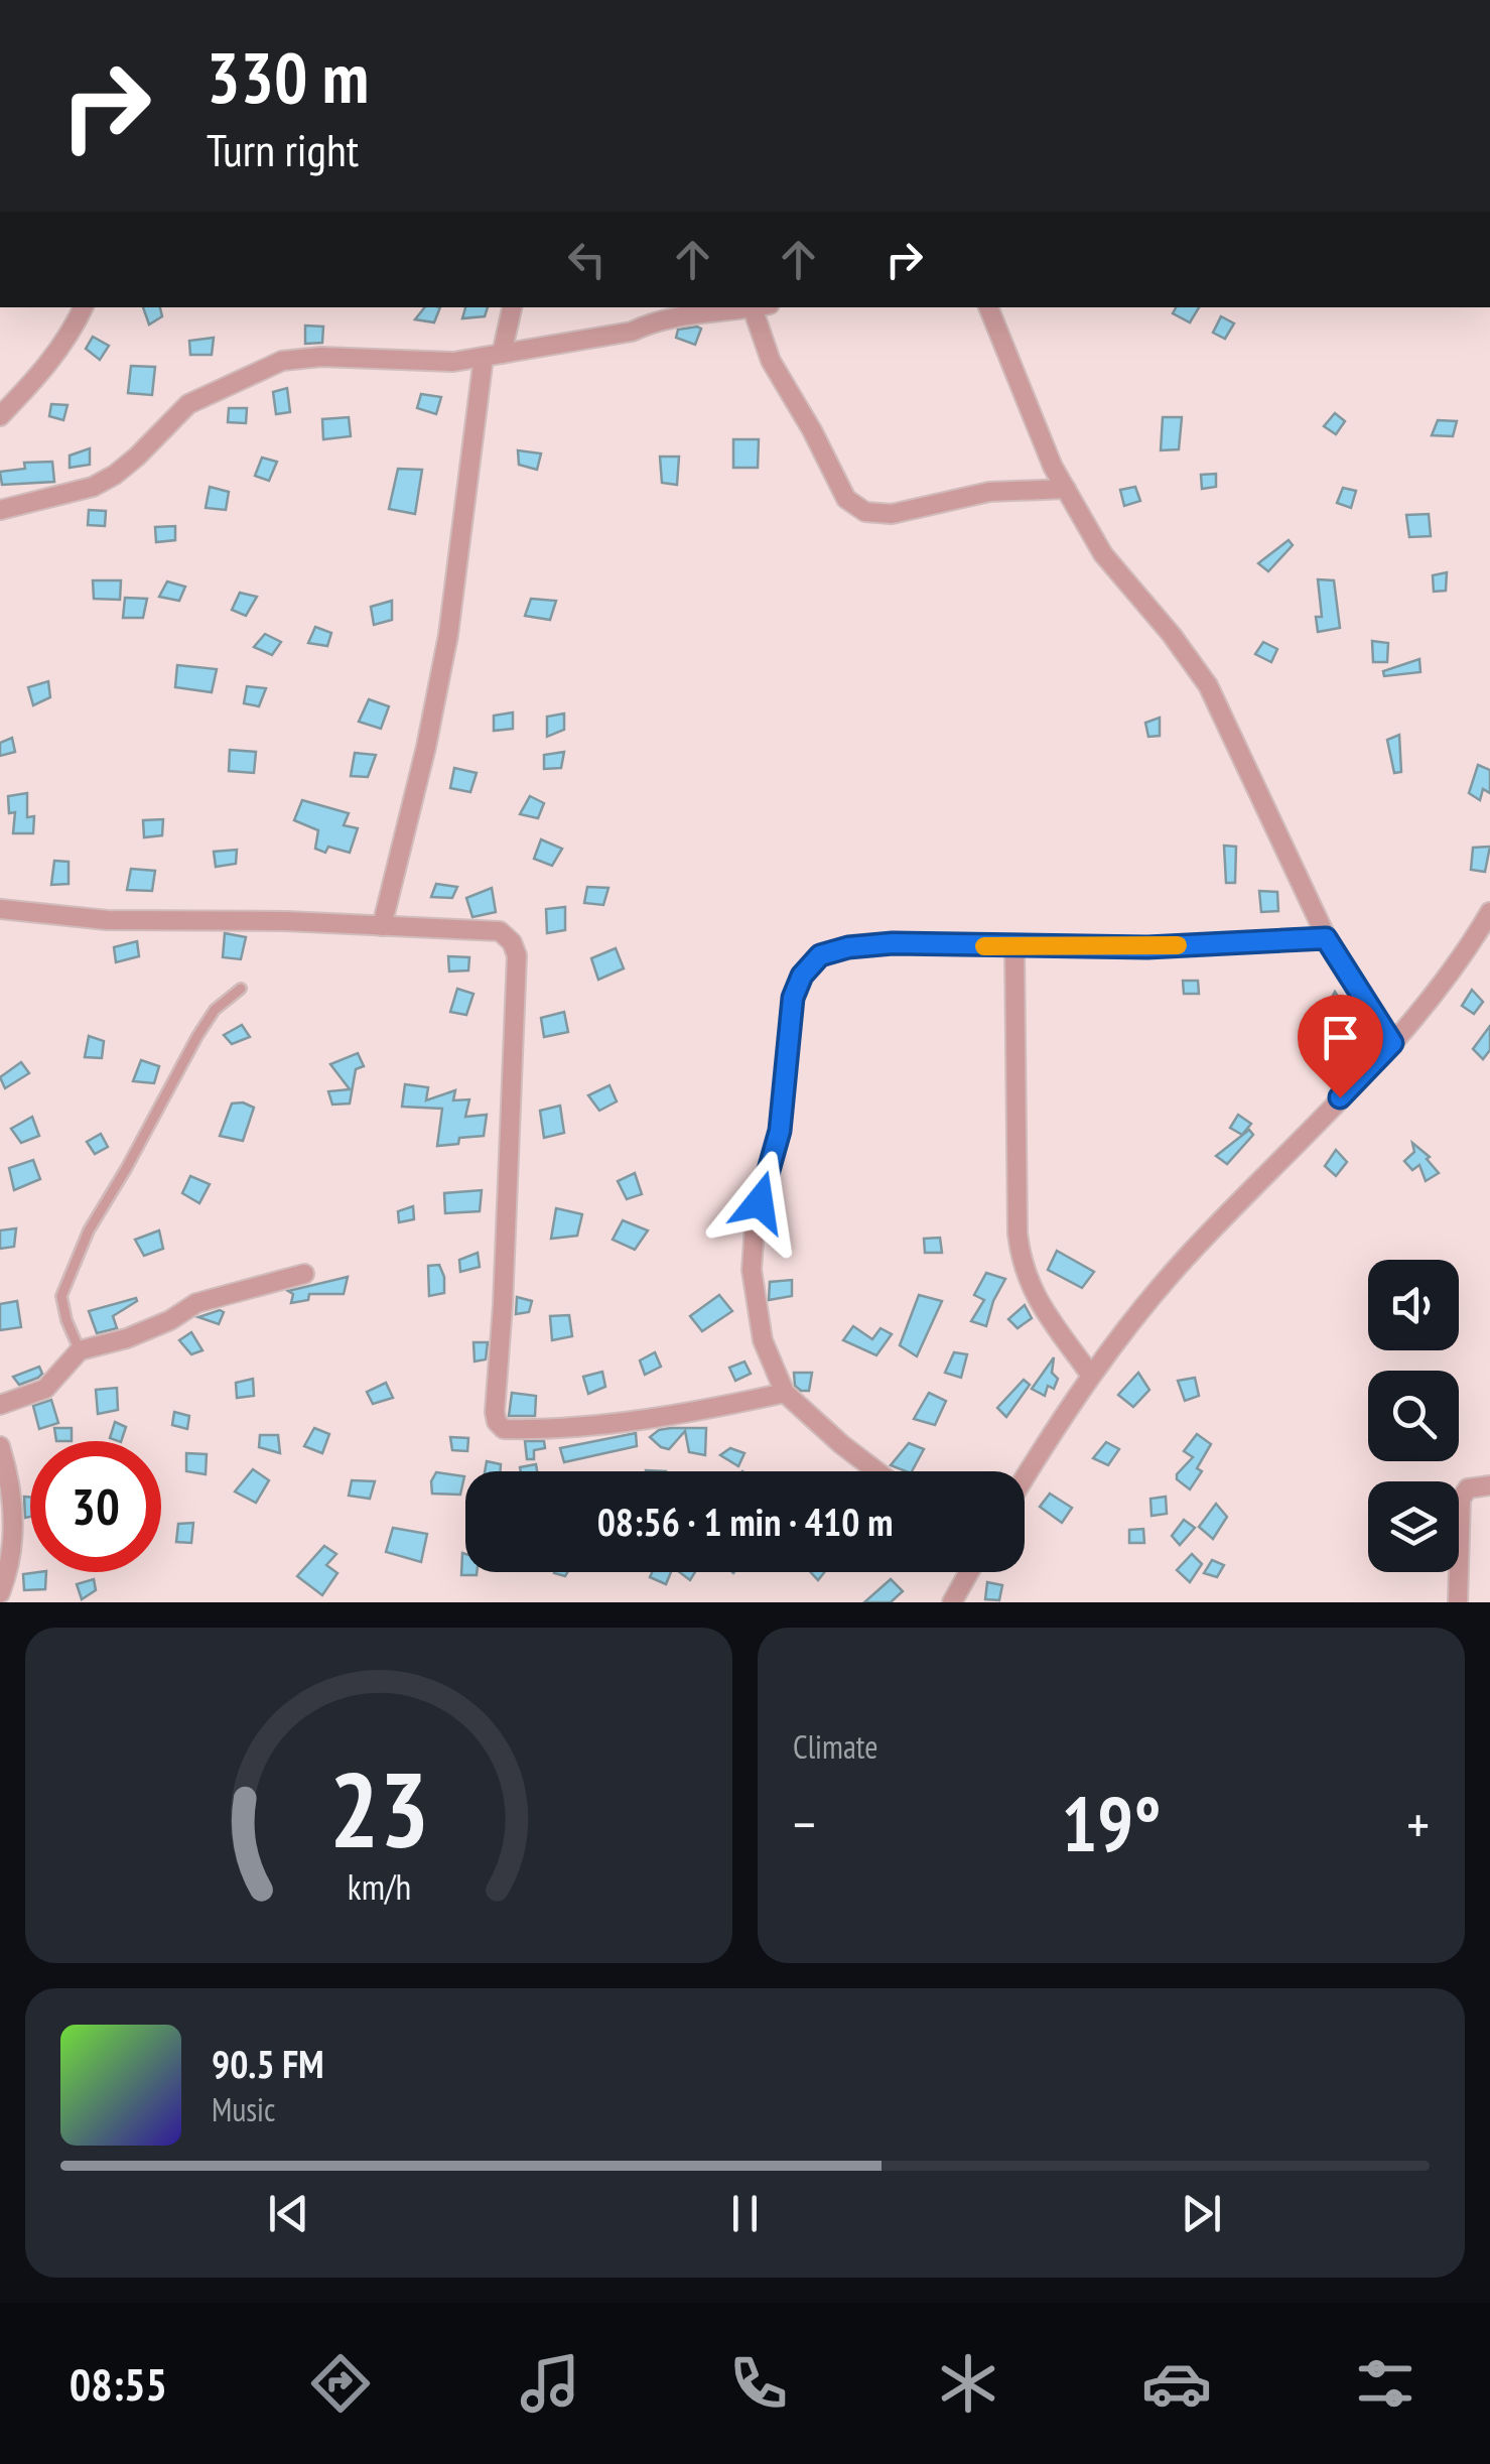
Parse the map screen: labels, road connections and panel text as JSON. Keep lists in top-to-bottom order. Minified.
{"page":{"turn":["330 m","Turn right"],"limit":"30","trip":"08:56 · 1 min · 410 m","tile":"Climate","heat":["−","19°","+"],"song":["90.5 FM","Music"],"tabs":"08:55","gauge":["23","km/h"]}}
